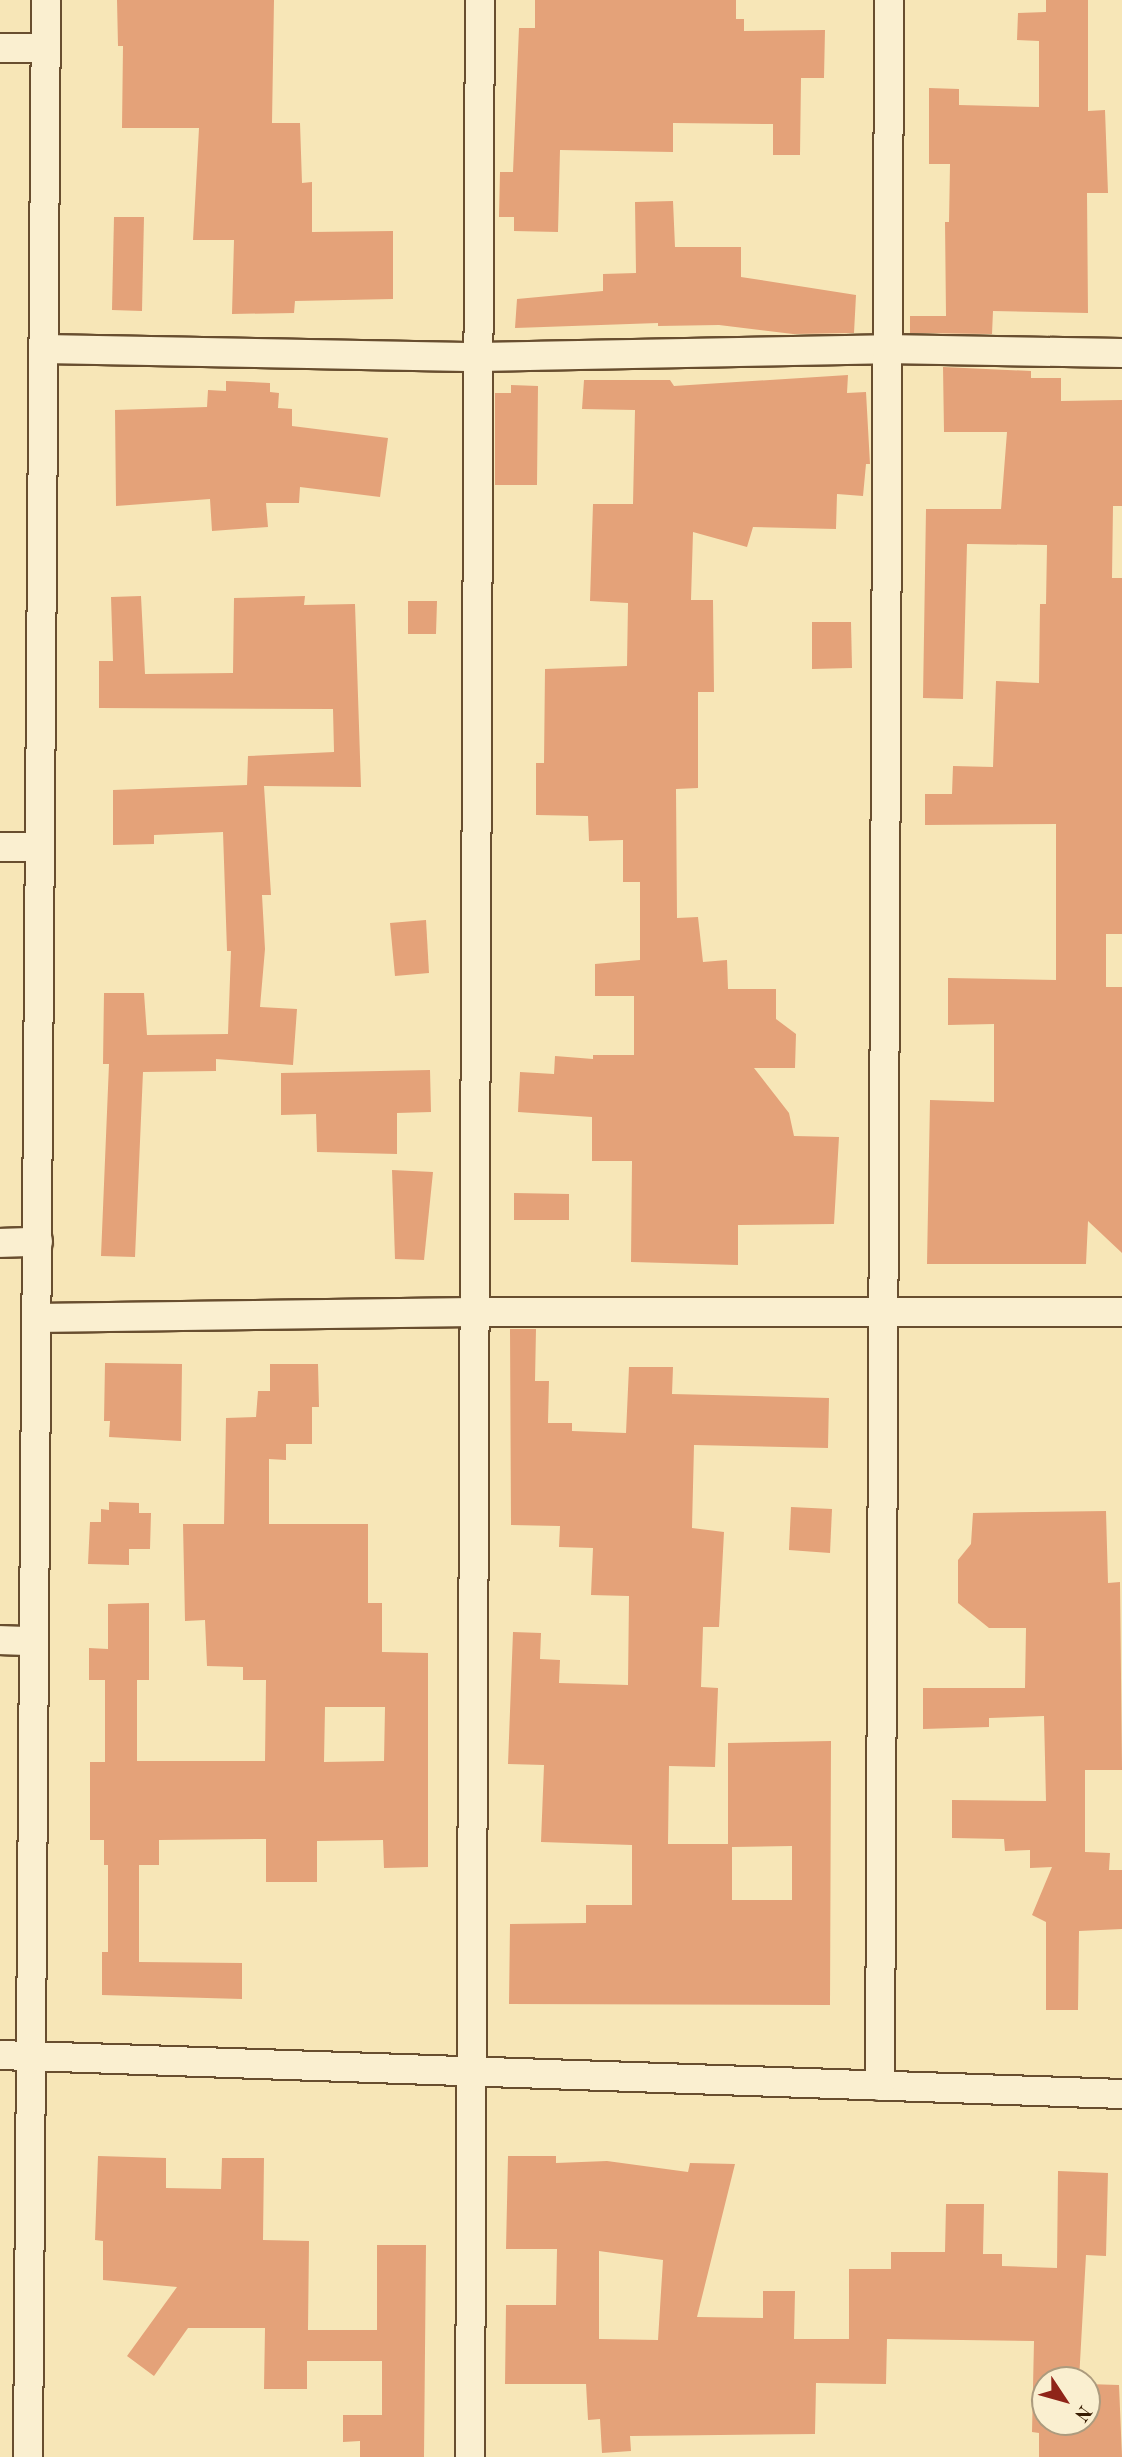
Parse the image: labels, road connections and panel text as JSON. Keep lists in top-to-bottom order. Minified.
{"north":"bottom right"}
